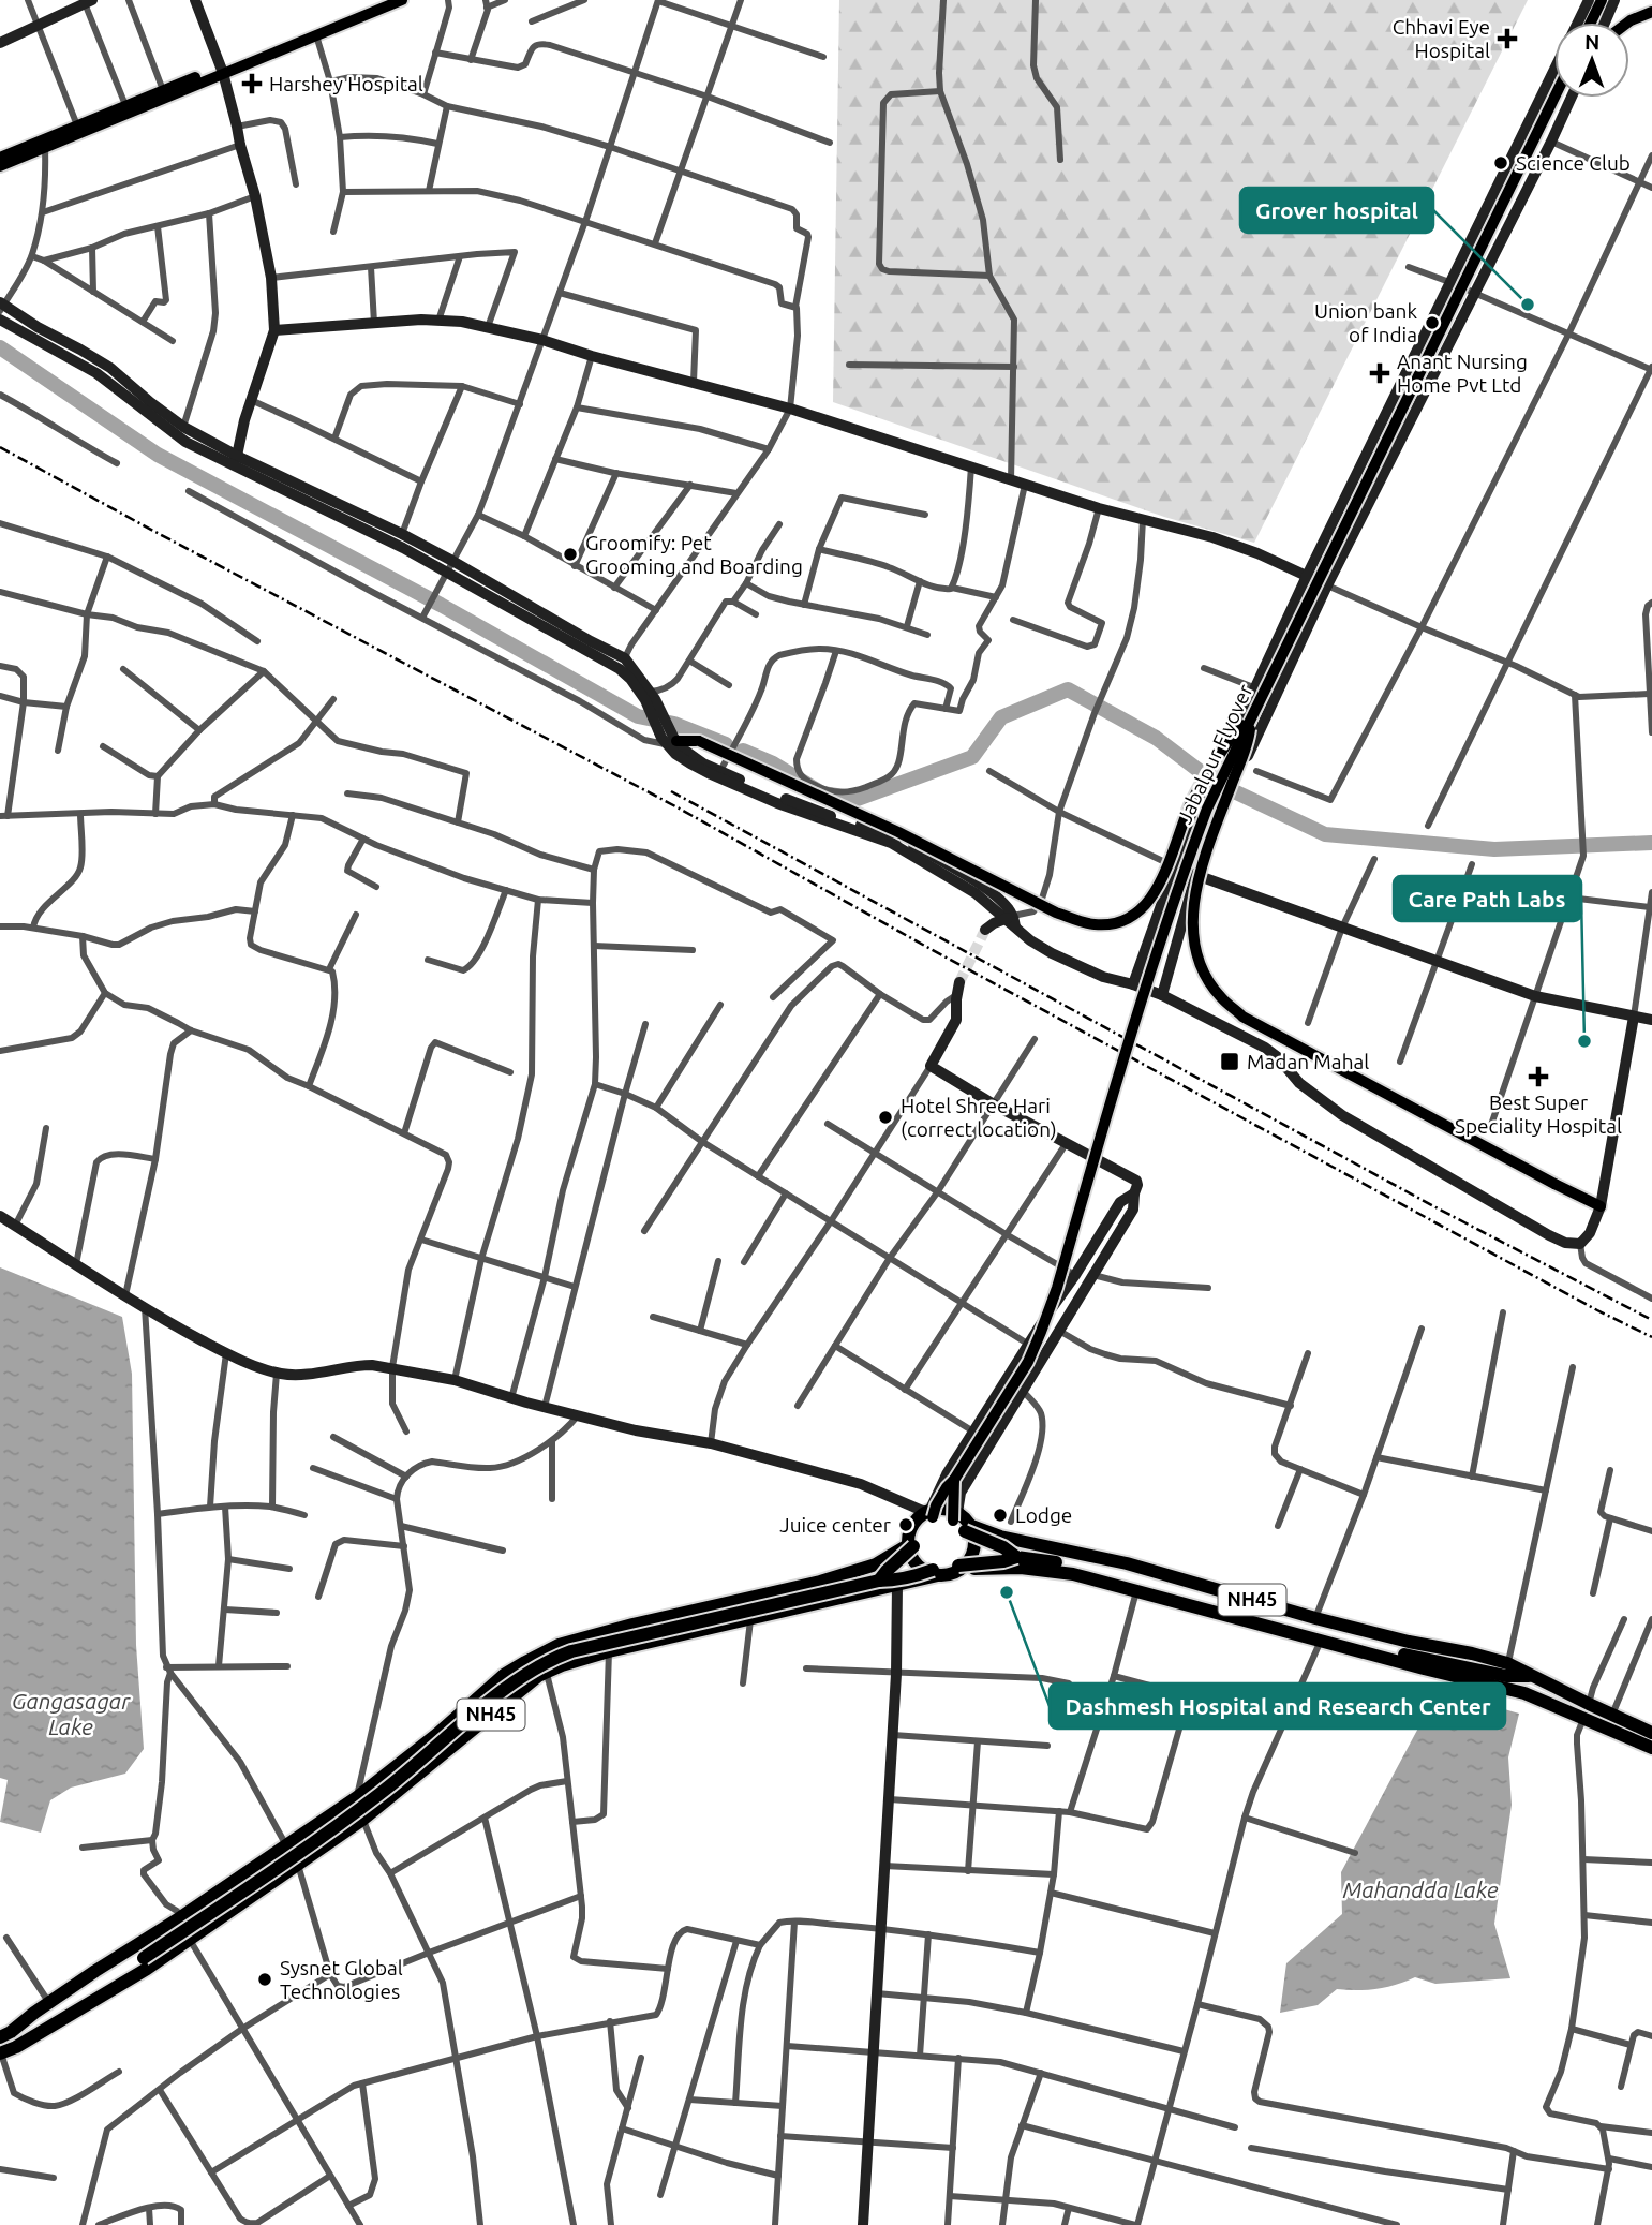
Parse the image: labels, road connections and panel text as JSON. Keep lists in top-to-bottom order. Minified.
{"streets":{"highway":["NH45"],"main road":["Jabalpur Flyover"]},"crossings":[["Jabalpur Flyover","NH45"]],"water":["Gangasagar Lake","Mahandda Lake"],"places":{"health":["Chhavi Eye Hospital","Harshey Hospital","Anant Nursing Home Pvt Ltd","Best Super Speciality Hospital"],"other":["Science Club","Grover hospital","Union bank of India","Groomify: Pet Grooming and Boarding","Care Path Labs","Hotel Shree Hari (correct location)","Lodge","Juice center","Dashmesh Hospital and Research Center","Sysnet Global Technologies"],"transit":["Madan Mahal"]},"north":"top"}
